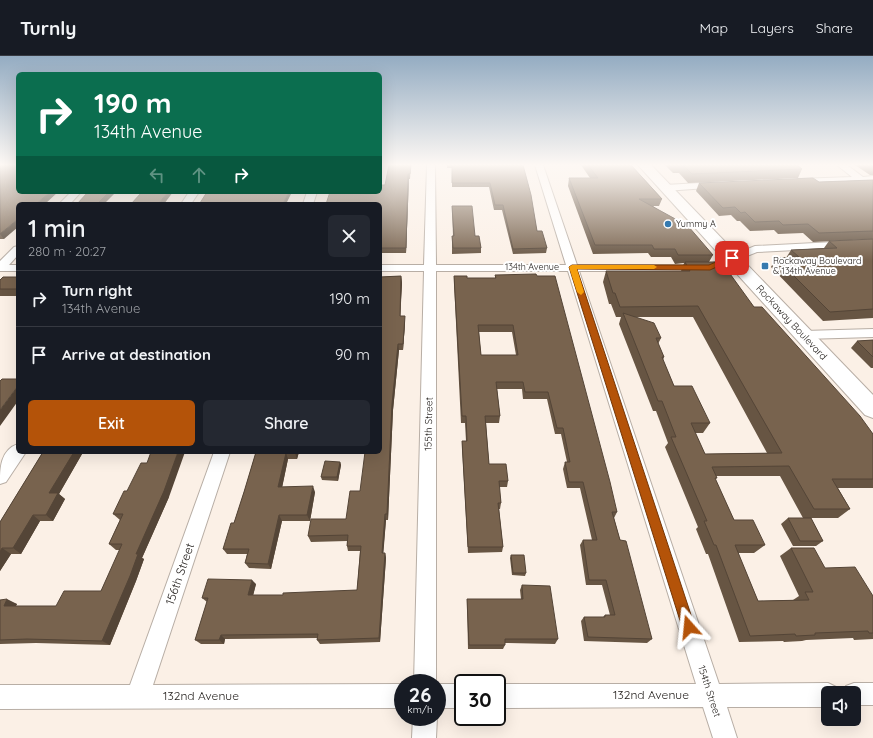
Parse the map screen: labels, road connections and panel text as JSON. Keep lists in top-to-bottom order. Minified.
{"streets":{"main road":["Rockaway Boulevard"],"street":["134th Avenue","155th Street","156th Street","154th Street","132nd Avenue"]},"crossings":[["134th Avenue","Rockaway Boulevard"],["134th Avenue","155th Street"],["134th Avenue","154th Street"],["156th Street","132nd Avenue"],["154th Street","132nd Avenue"]],"places":{"other":["Yummy A"],"transit":["Rockaway Boulevard & 134th Avenue"]},"page":{"header":"Turnly","nav":["Map","Layers","Share"],"turn":["190 m","134th Avenue"],"heading":["1 min","280 m · 20:27"],"list":[{"name":"Turn right","note":"134th Avenue","value":"190 m"},{"name":"Arrive at destination","value":"90 m"}],"buttons":["Exit","Share"],"speed":"26 km/h","limit":"30"}}
